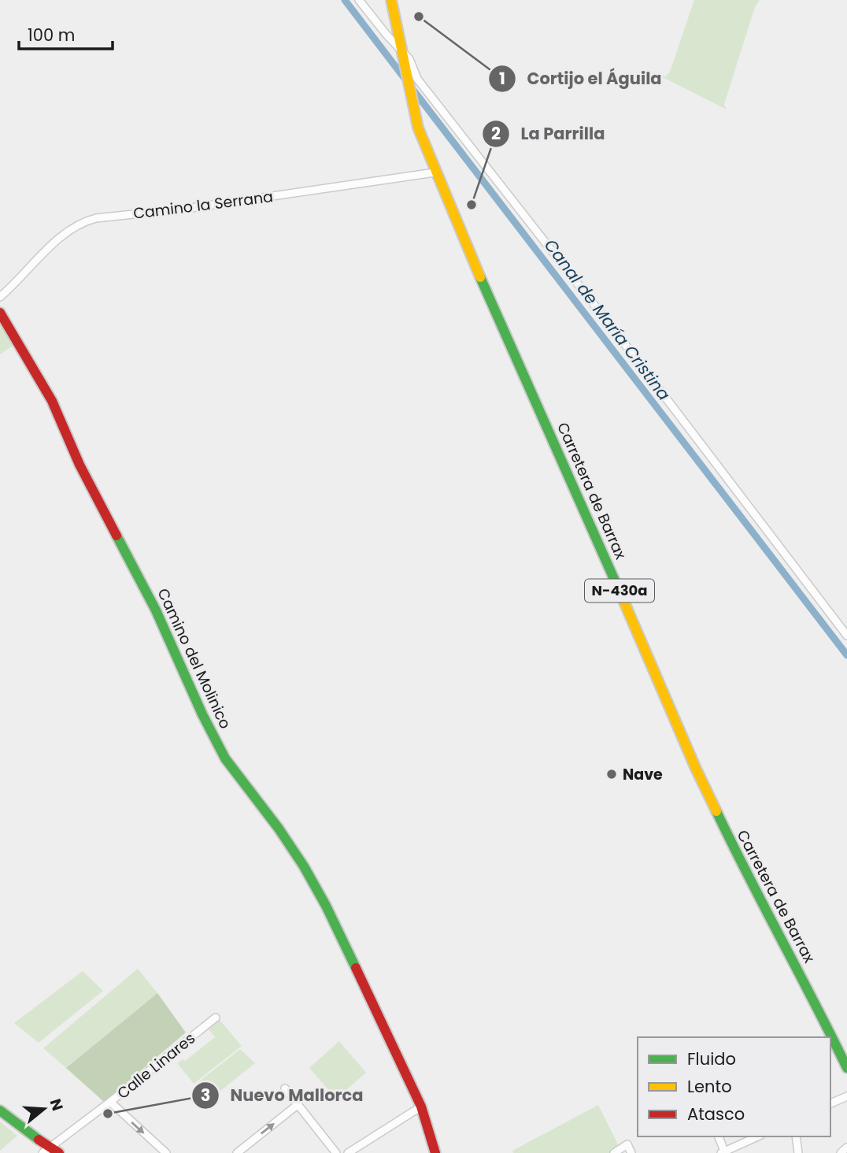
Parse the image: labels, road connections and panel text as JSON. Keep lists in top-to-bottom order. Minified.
{"streets":{"main road":["Carretera de Barrax","N-430a","Camino del Molinico"],"street":["Camino la Serrana","Calle Linares"]},"crossings":[["Camino la Serrana","Carretera de Barrax"]],"water":["Canal de María Cristina"],"places":["Cortijo el Águila","La Parrilla","Nave","Nuevo Mallorca"],"legend":["Fluido","Lento","Atasco"],"scale_bar":"100 m","north":"right"}
